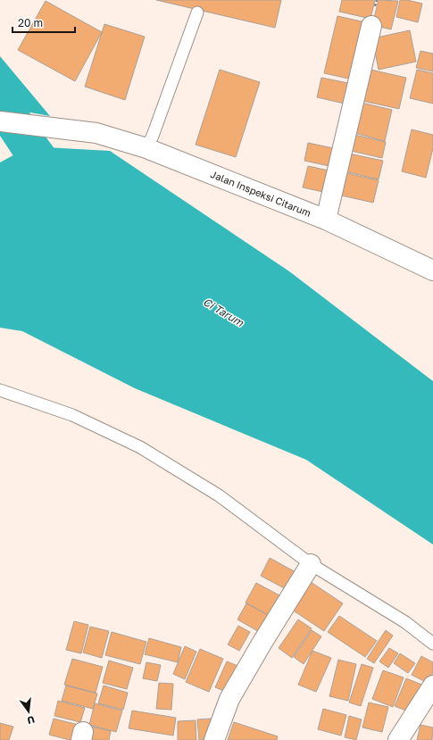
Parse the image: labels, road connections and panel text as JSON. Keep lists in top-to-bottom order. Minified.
{"streets":{"street":["Jalan Inspeksi Citarum"]},"water":["Ci Tarum"],"scale_bar":"20 m","north":"bottom"}
